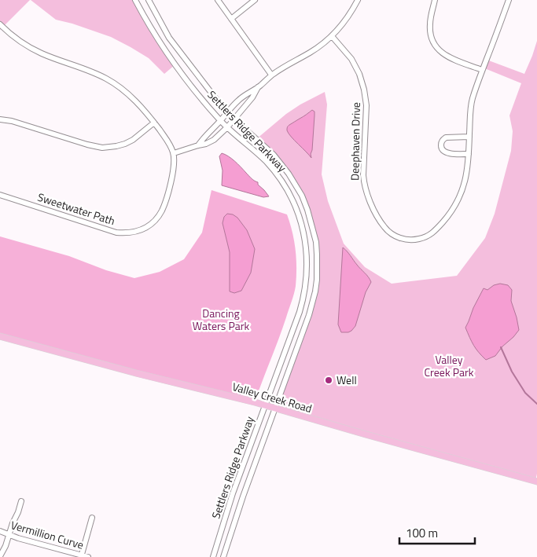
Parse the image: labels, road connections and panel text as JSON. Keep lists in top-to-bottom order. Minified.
{"streets":{"main road":["Valley Creek Road"],"street":["Settlers Ridge Parkway","Deephaven Drive","Sweetwater Path","Vermillion Curve"]},"crossings":[["Settlers Ridge Parkway","Valley Creek Road"]],"parks":["Dancing Waters Park","Valley Creek Park"],"places":["Well"],"scale_bar":"100 m"}
